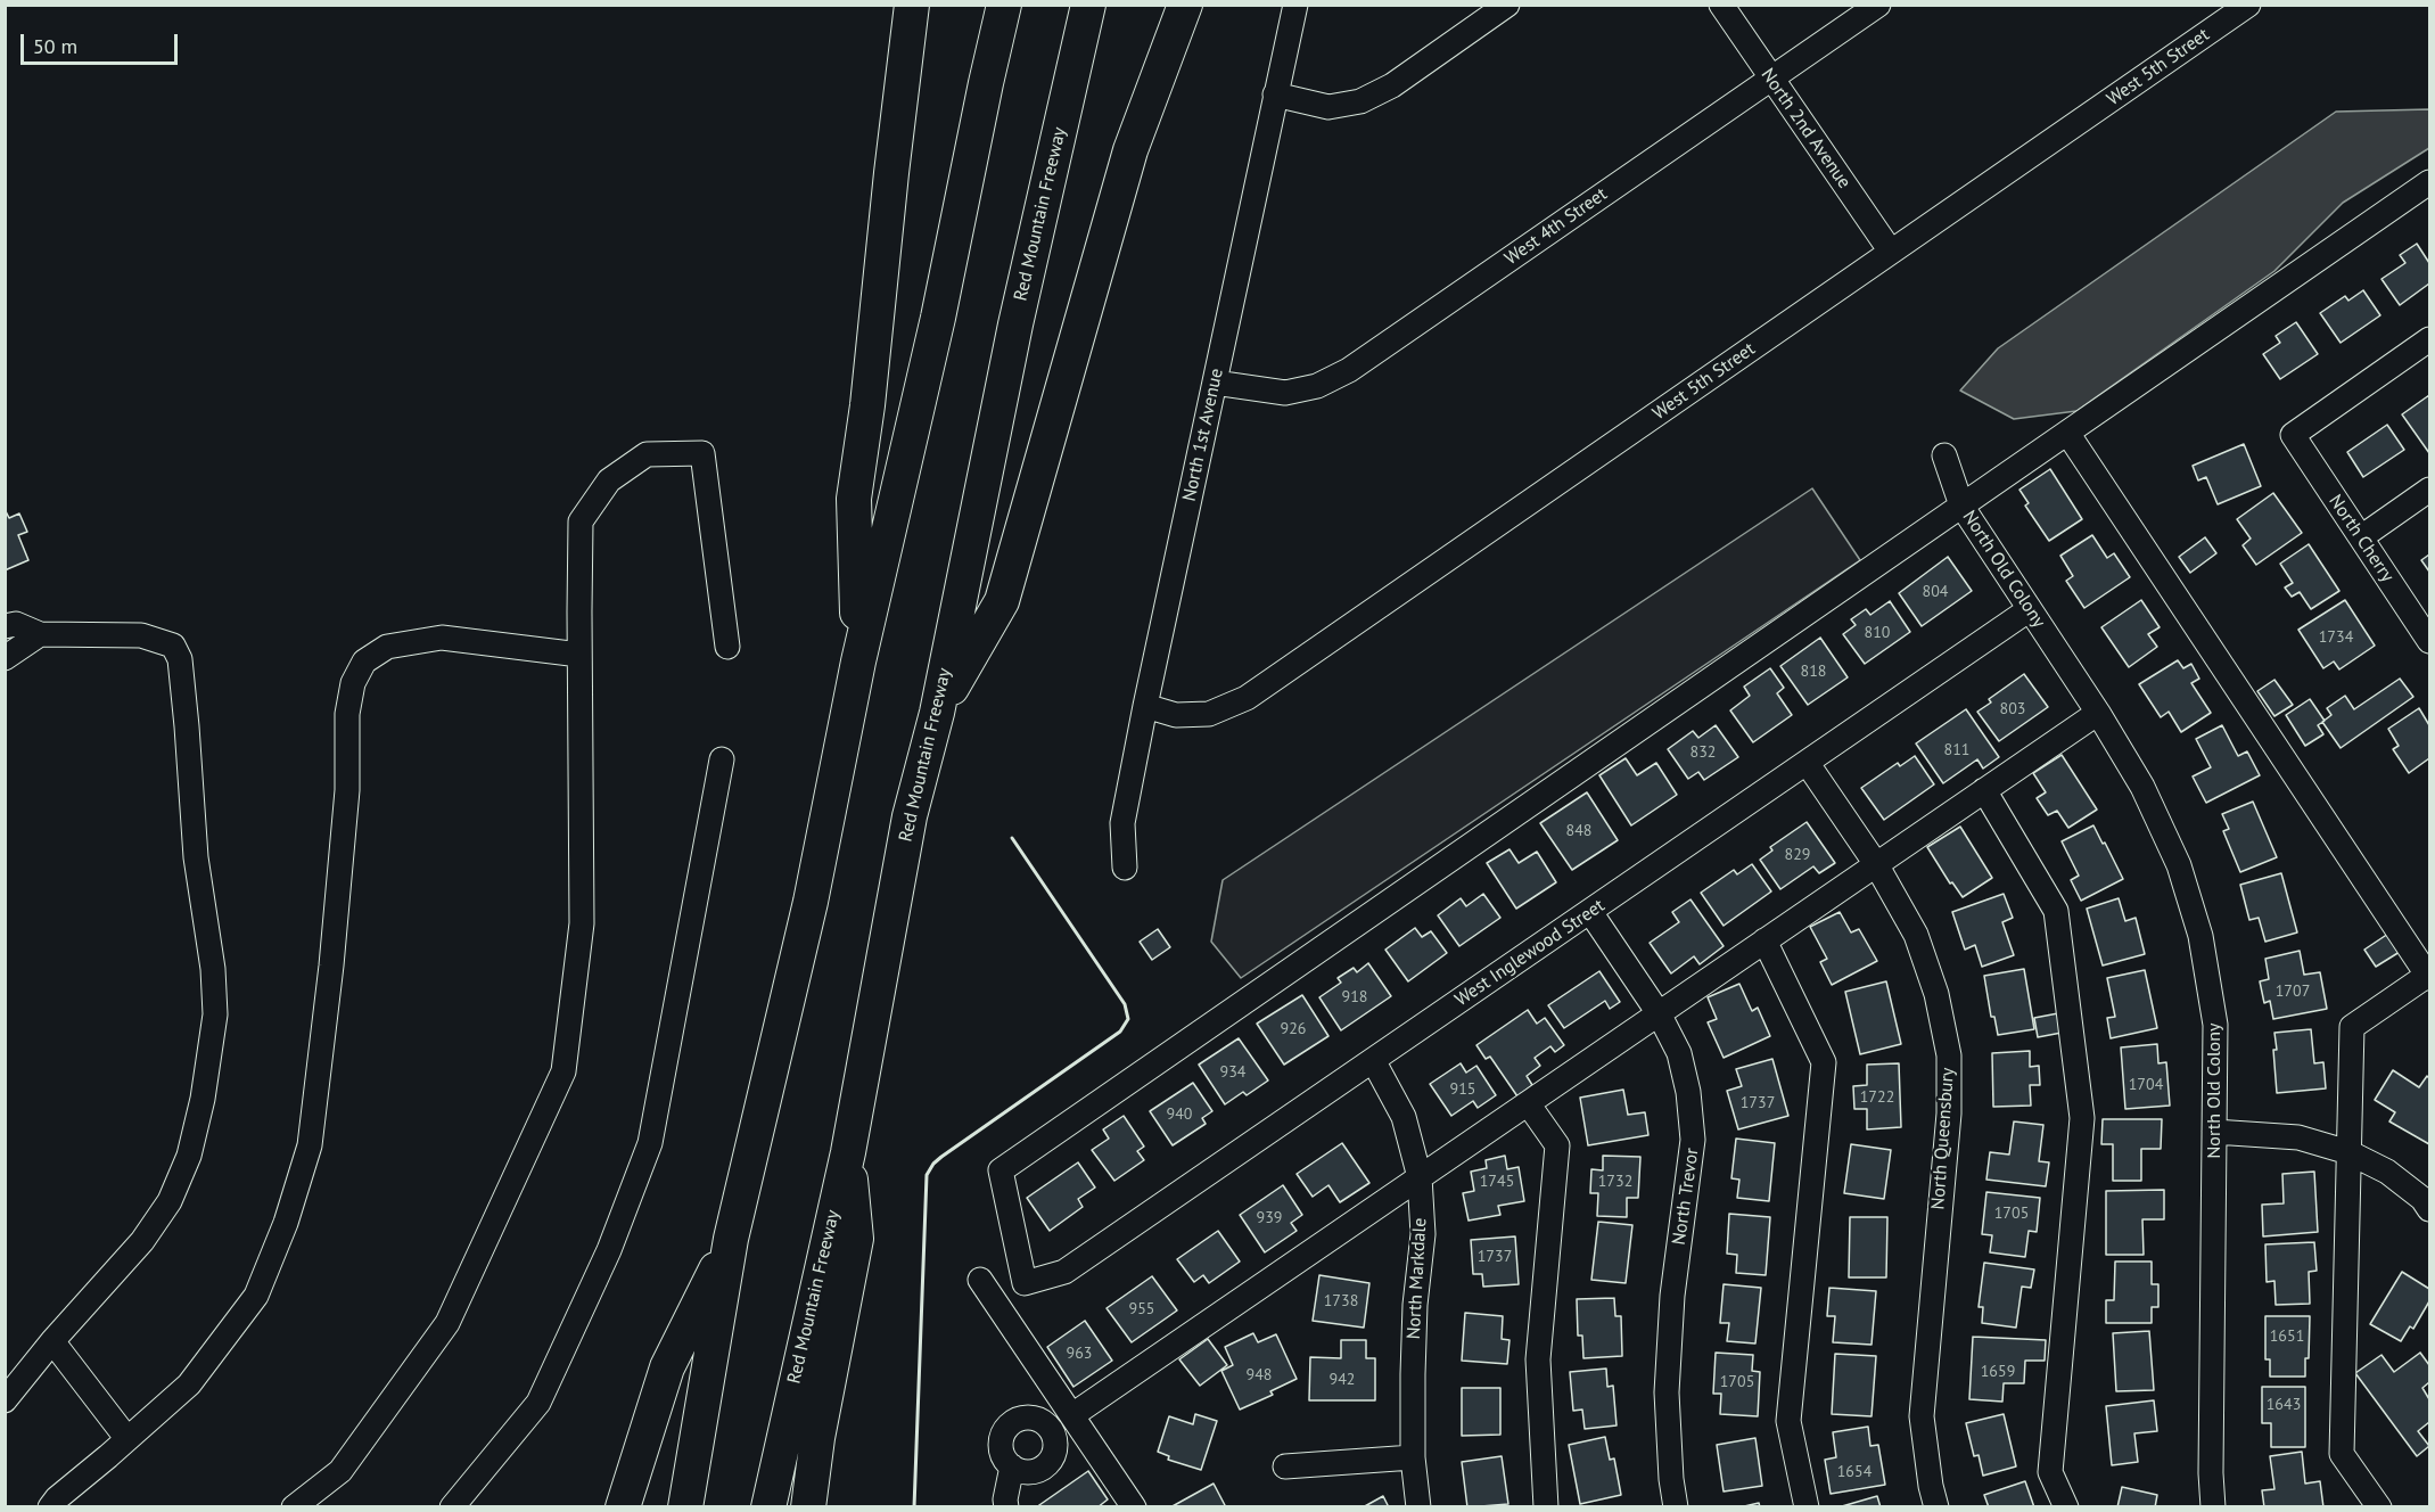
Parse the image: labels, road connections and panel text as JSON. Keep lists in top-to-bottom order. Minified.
{"streets":{"highway":["Red Mountain Freeway"],"street":["West 5th Street","North 2nd Avenue","West 4th Street","North 1st Avenue","North Cherry","North Old Colony","West Inglewood Street","North Queensbury","North Trevor","North Markdale"]},"crossings":[["West 5th Street","North 2nd Avenue"],["West 5th Street","North 1st Avenue"],["North 2nd Avenue","West 4th Street"],["West 4th Street","North 1st Avenue"],["North Old Colony","West Inglewood Street"],["West Inglewood Street","North Queensbury"],["West Inglewood Street","North Trevor"],["West Inglewood Street","North Markdale"]],"house_numbers":["804","810","1734","818","803","811","832","848","829","1707","918","926","934","1704","915","1722","1737","940","1745","1732","1705","939","1737","1738","955","1651","963","1659","948","942","1705","1643","1654"],"scale_bar":"50 m"}
